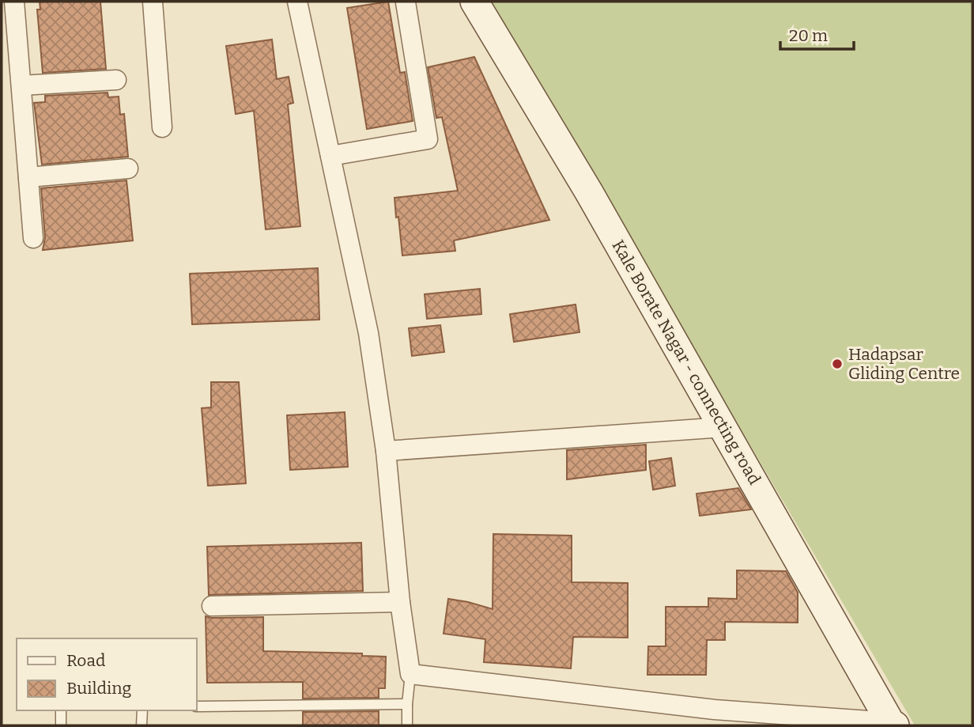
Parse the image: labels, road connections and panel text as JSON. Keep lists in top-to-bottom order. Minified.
{"streets":{"street":["Kale Borate Nagar - connecting road"]},"places":["Hadapsar Gliding Centre"],"legend":["Road","Building"],"scale_bar":"20 m"}
